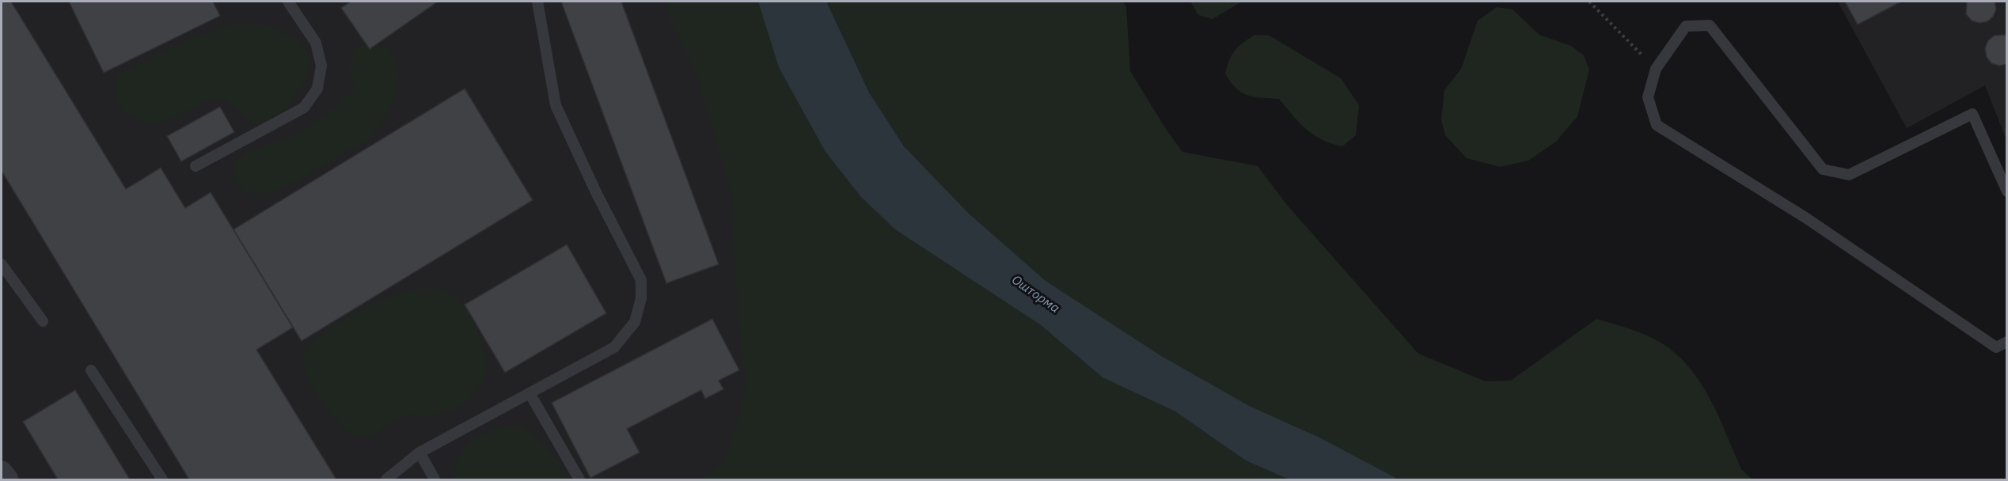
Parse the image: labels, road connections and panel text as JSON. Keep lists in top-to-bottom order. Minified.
{"water":["Ошторма"]}
